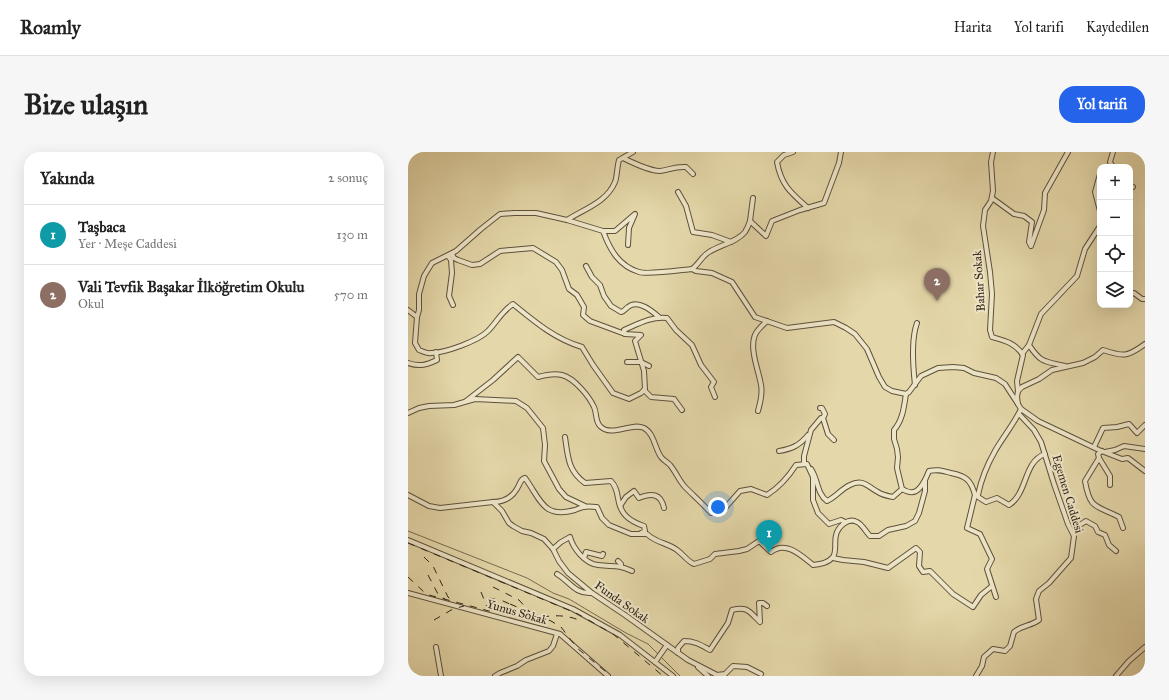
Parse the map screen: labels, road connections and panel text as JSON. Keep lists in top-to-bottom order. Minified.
{"streets":{"street":["Bahar Sokak","Egemen Caddesi","Funda Sokak","Yunus Sokak"]},"page":{"header":"Roamly","nav":["Harita","Yol tarifi","Kaydedilen"],"buttons":"Yol tarifi","title":"Bize ulaşın","heading":["Yakında","2 sonuç"],"map_buttons":["+","−"],"list":[{"mark":"1","name":"Taşbaca","note":"Yer · Meşe Caddesi","value":"130 m"},{"mark":"2","name":"Vali Tevfik Başakar İlköğretim Okulu","note":"Okul","value":"570 m"}],"pins":["2","1"]}}
